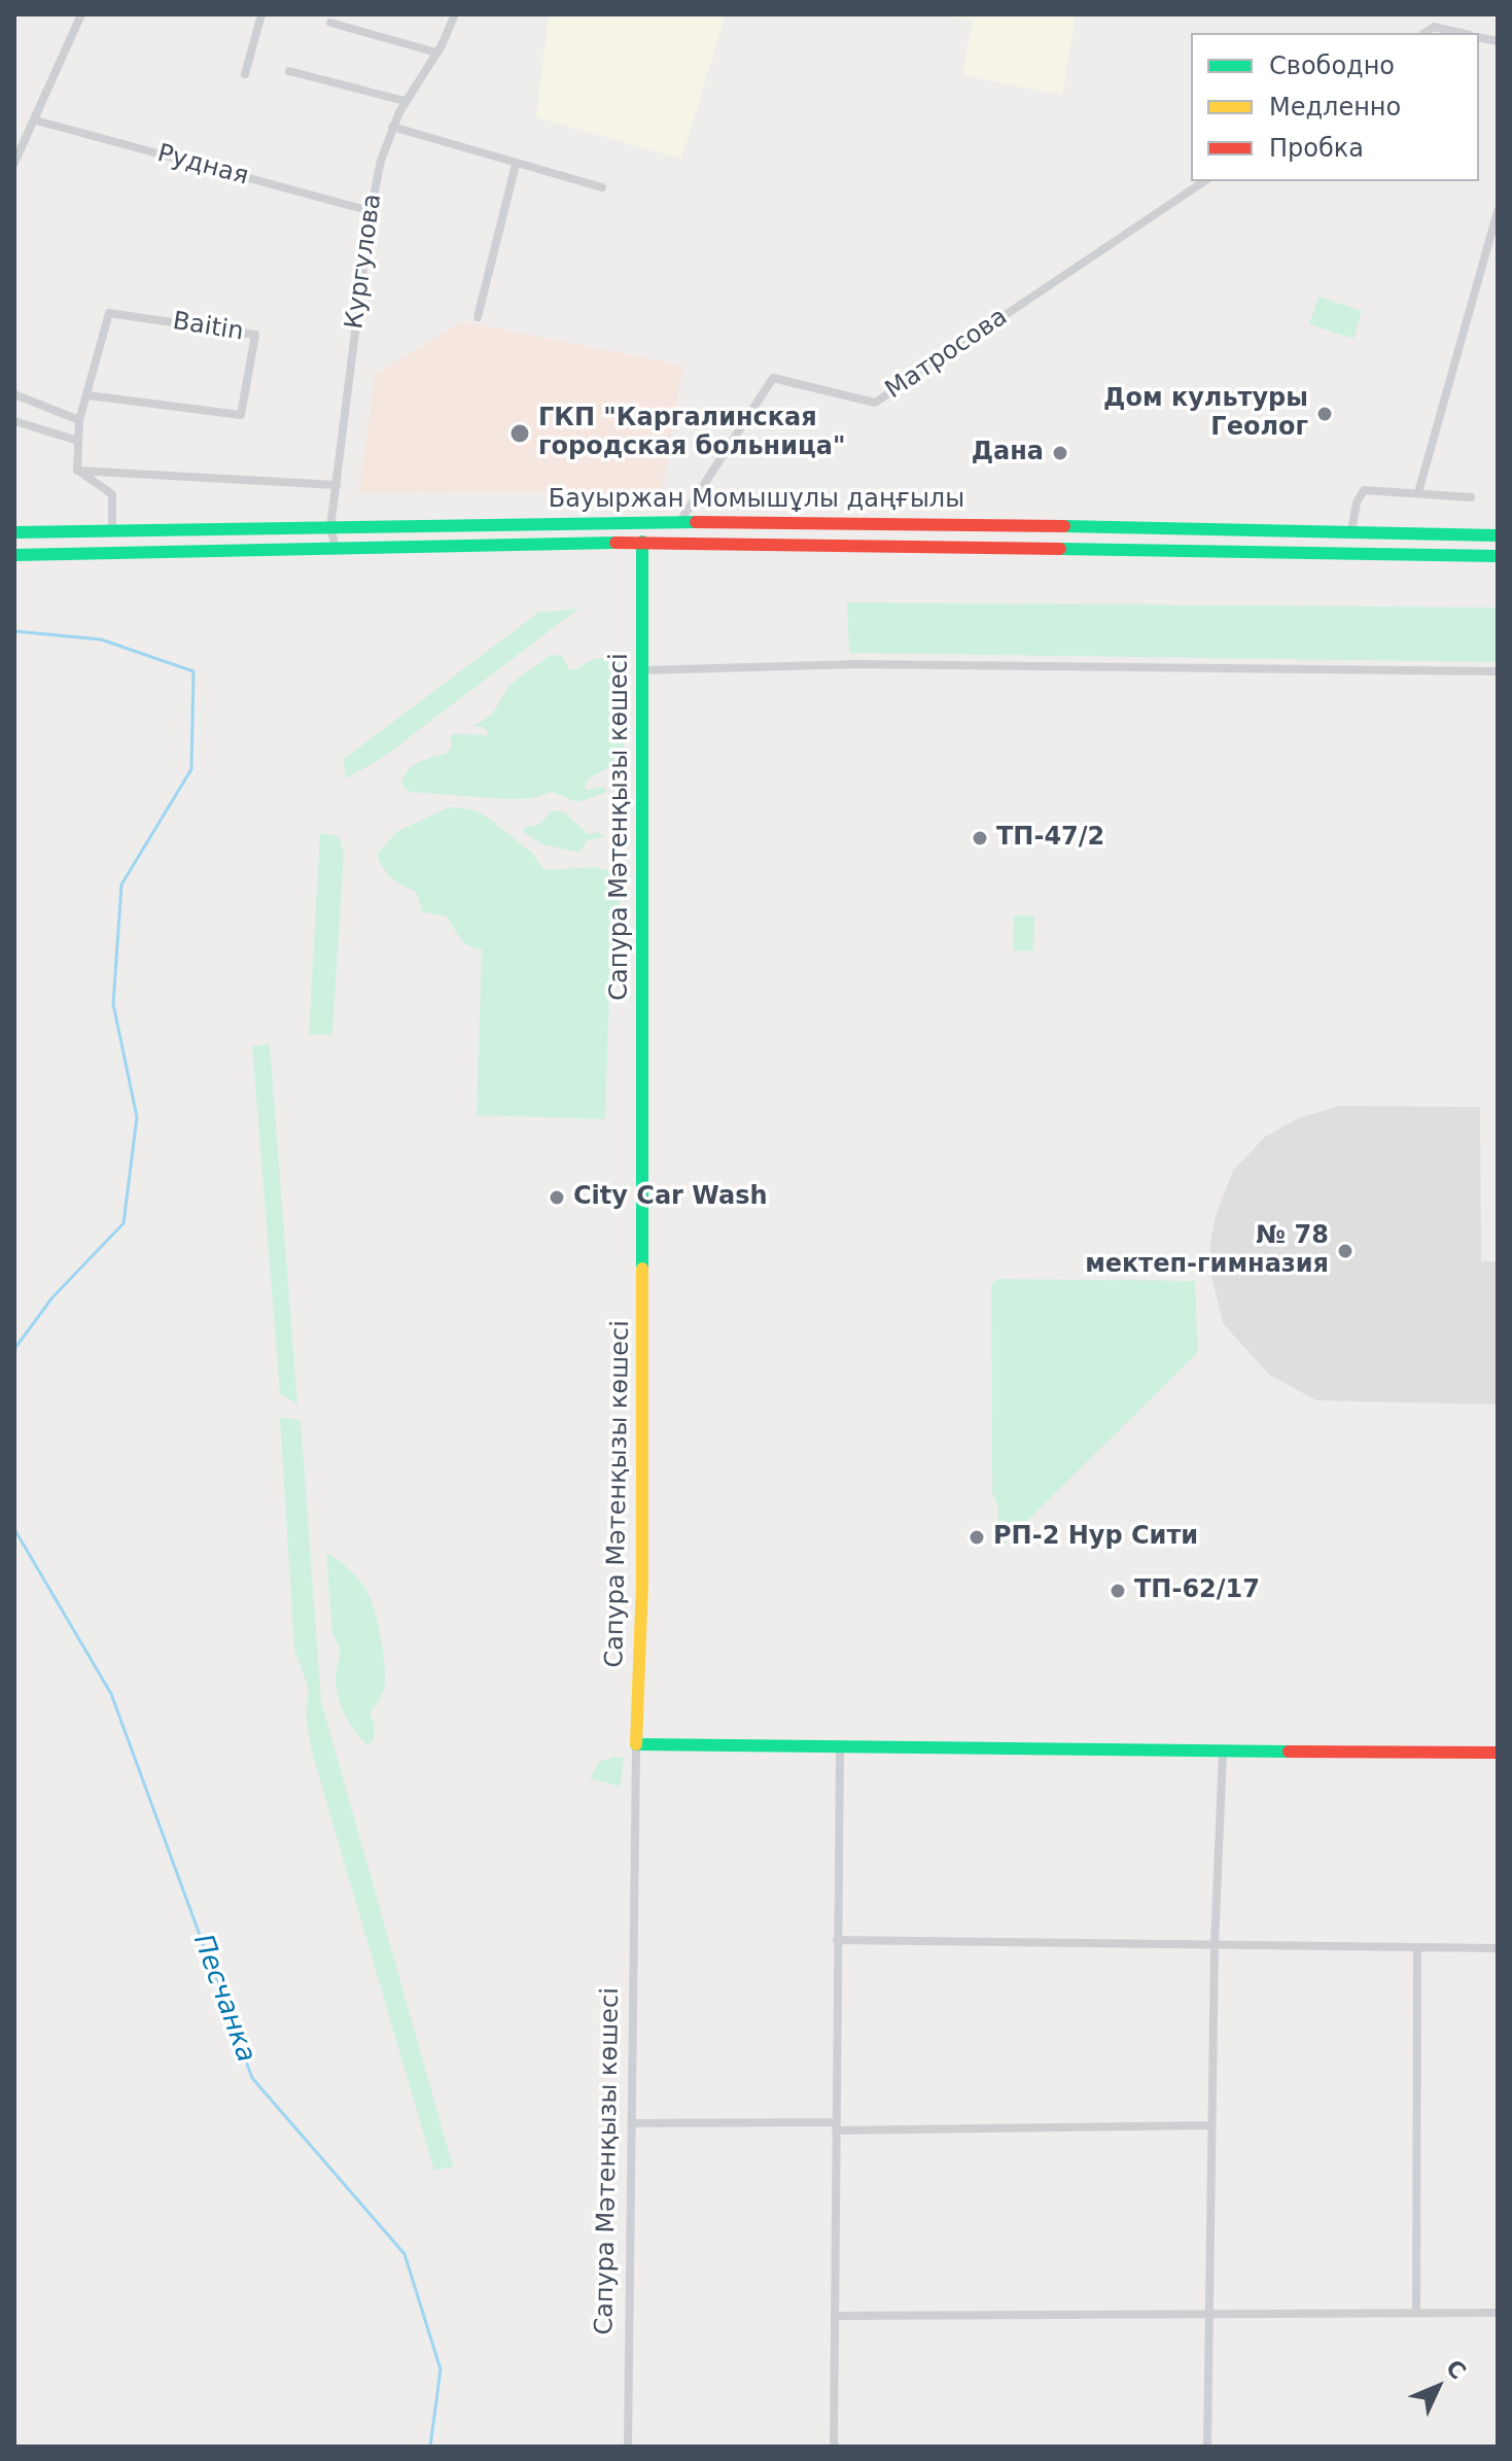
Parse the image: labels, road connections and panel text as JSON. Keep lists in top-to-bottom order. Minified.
{"streets":{"main road":["Бауыржан Момышұлы даңғылы","Сапура Мәтенқызы көшесі"],"street":["Рудная","Кургулова","Baitin","Матросова"]},"crossings":[["Рудная","Кургулова"],["Кургулова","Бауыржан Момышұлы даңғылы"],["Матросова","Бауыржан Момышұлы даңғылы"],["Бауыржан Момышұлы даңғылы","Сапура Мәтенқызы көшесі"]],"water":["Песчанка"],"places":["Дом культуры Геолог","ГКП \"Каргалинская городская больница\"","Дана","ТП-47/2","City Car Wash","№ 78 мектеп-гимназия","РП-2 Нур Сити","ТП-62/17"],"legend":["Свободно","Медленно","Пробка"],"north":"top right"}
